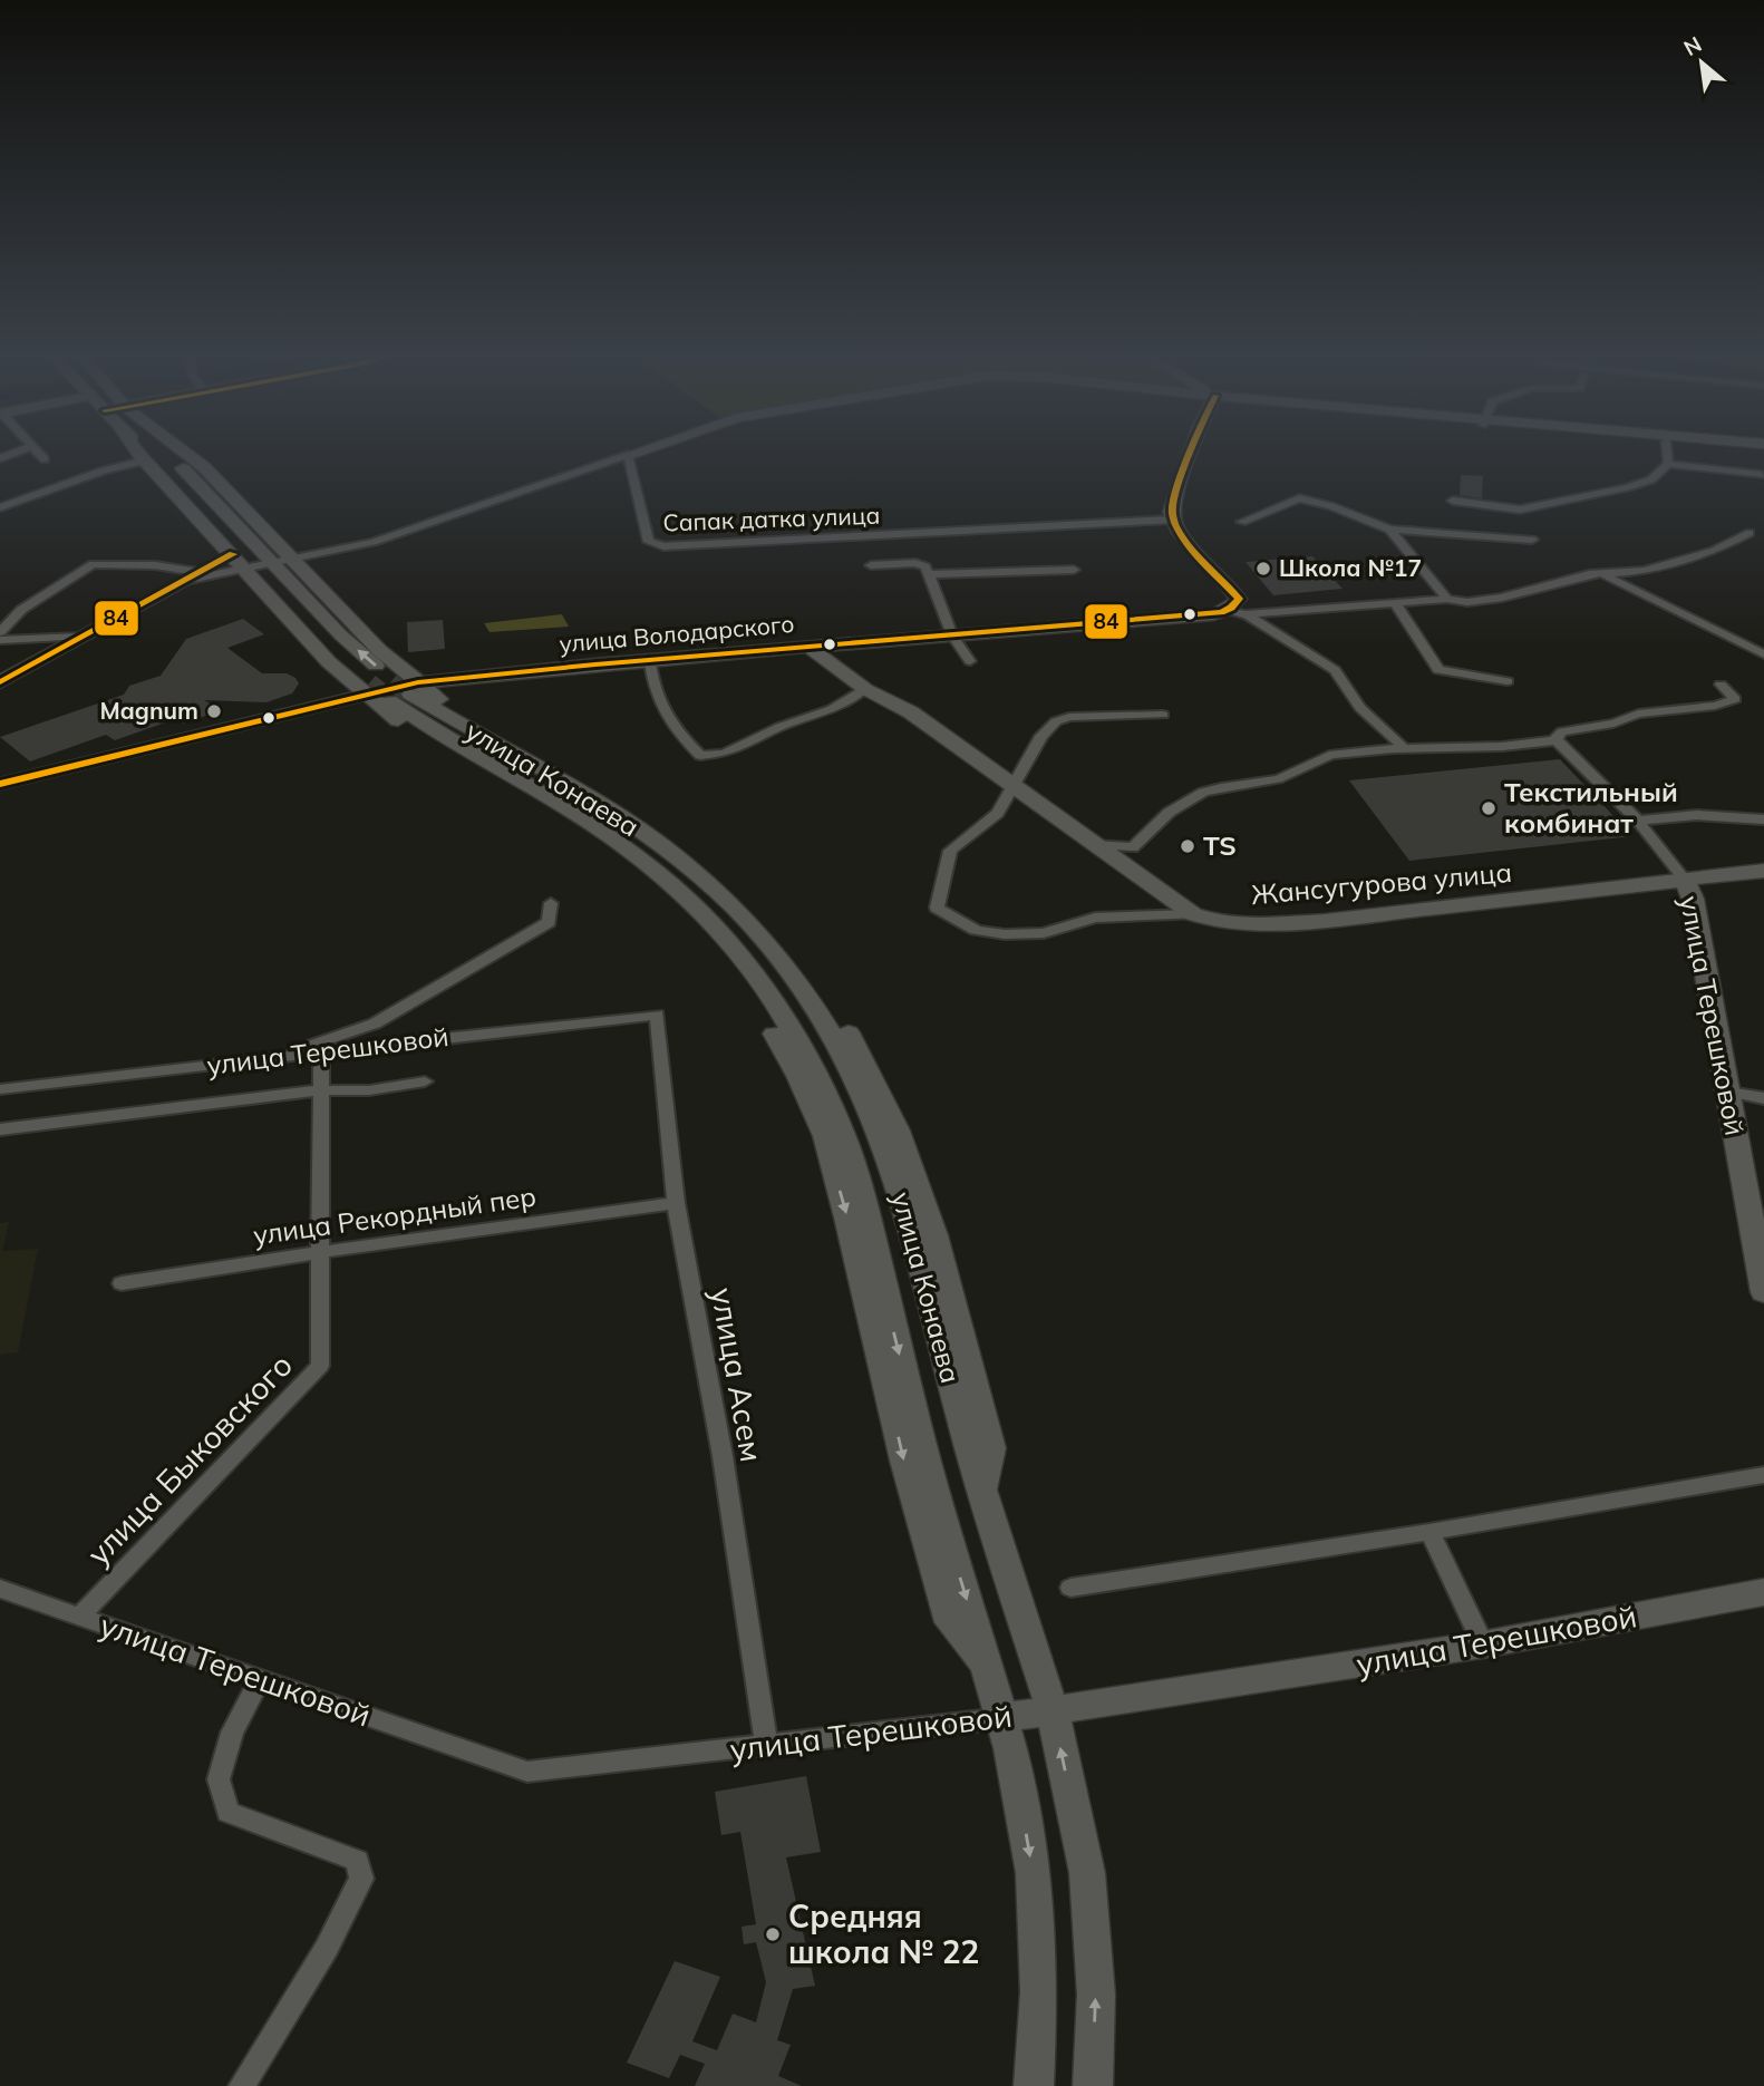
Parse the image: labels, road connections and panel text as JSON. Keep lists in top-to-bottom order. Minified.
{"streets":{"main road":["улица Володарского","улица Конаева","Жансугурова улица","улица Терешковой"],"street":["Сапак датка улица","улица Рекордный пер","улица Асем","улица Быковского"]},"crossings":[["улица Володарского","улица Конаева"],["улица Володарского","Жансугурова улица"],["улица Конаева","улица Терешковой"],["Жансугурова улица","улица Терешковой"],["улица Терешковой","улица Асем"],["улица Терешковой","улица Быковского"],["улица Рекордный пер","улица Асем"],["улица Рекордный пер","улица Быковского"]],"places":["Школа №17","Magnum","Текстильный комбинат","TS","Средняя школа № 22"],"lines":["transit line 84"],"north":"top left"}
